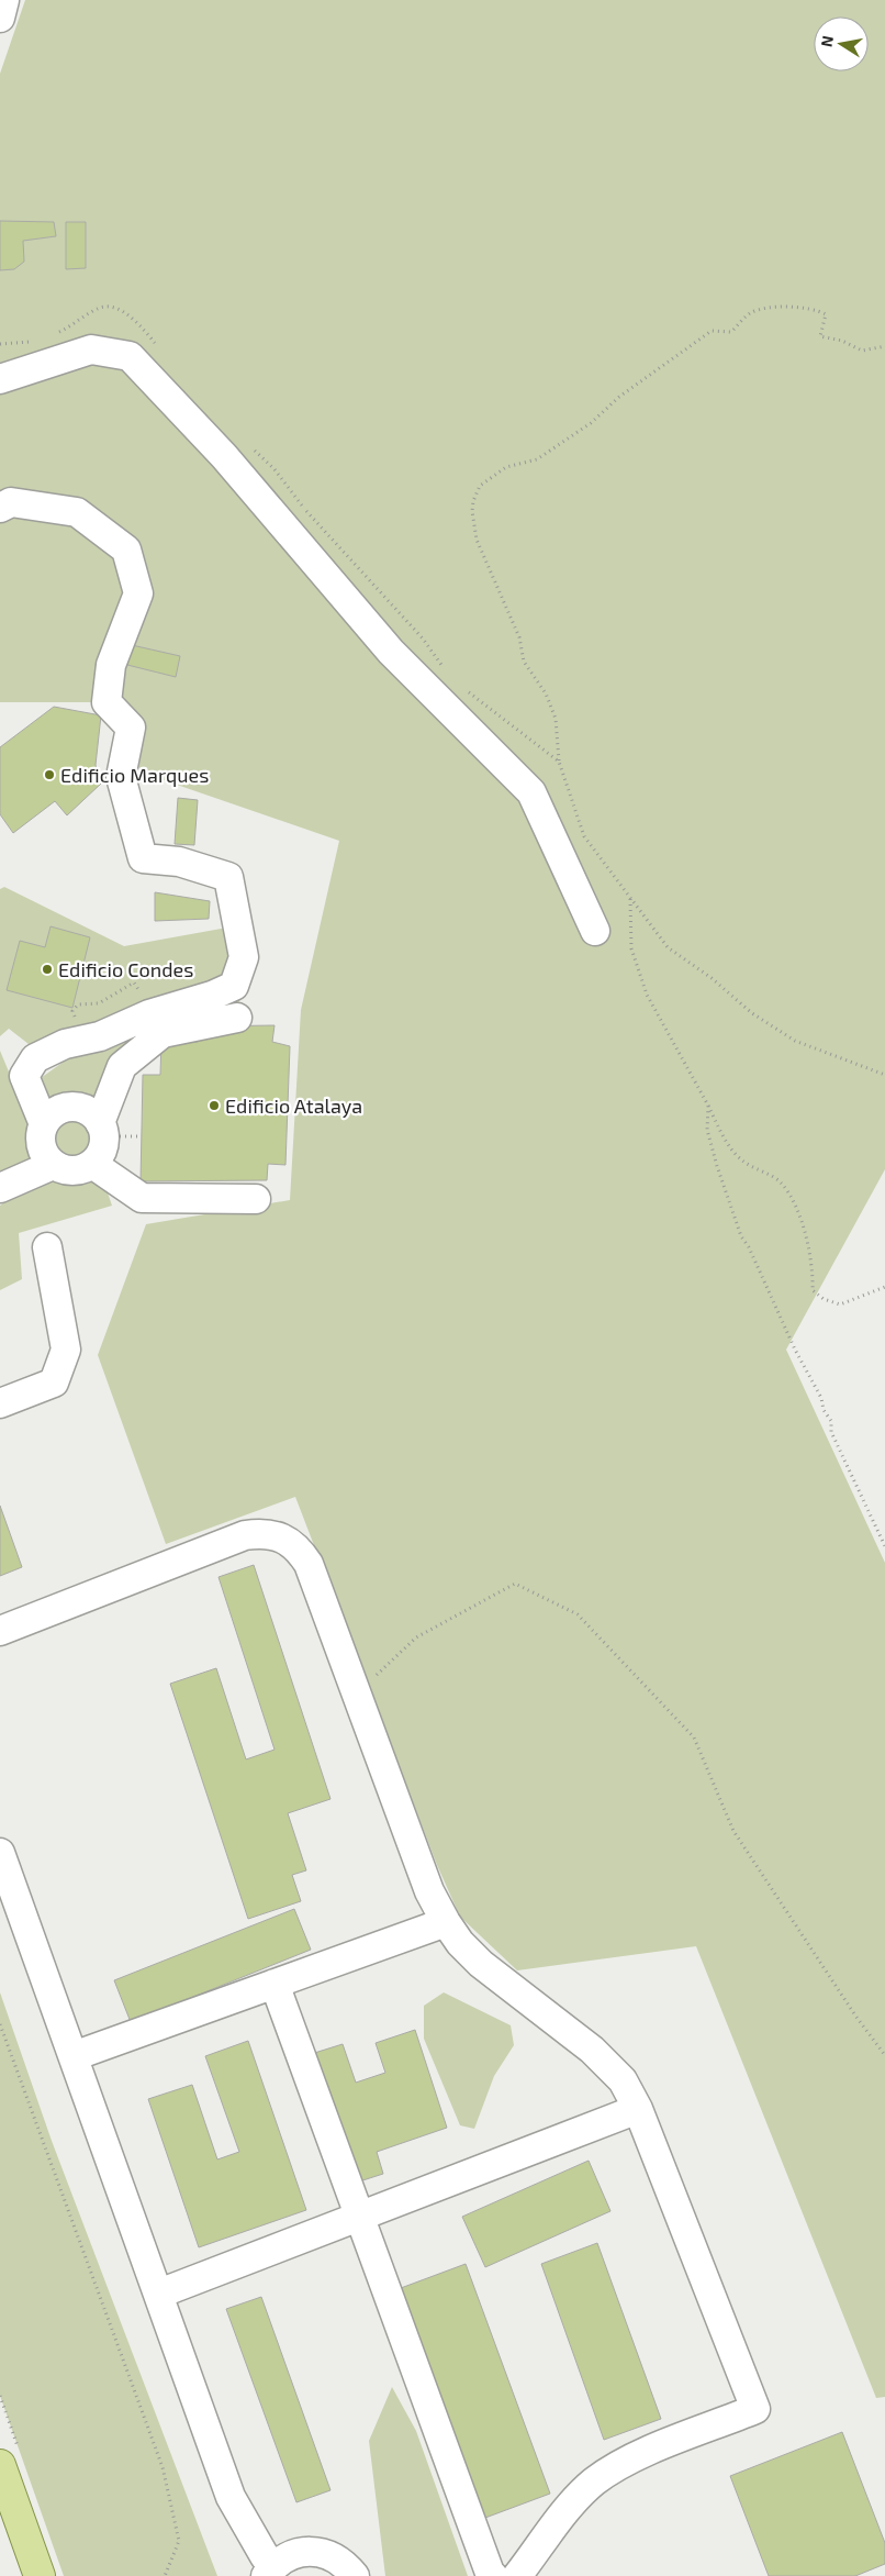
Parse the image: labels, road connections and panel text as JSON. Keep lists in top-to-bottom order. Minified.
{"places":["Edificio Marques","Edificio Condes","Edificio Atalaya"],"north":"left"}
